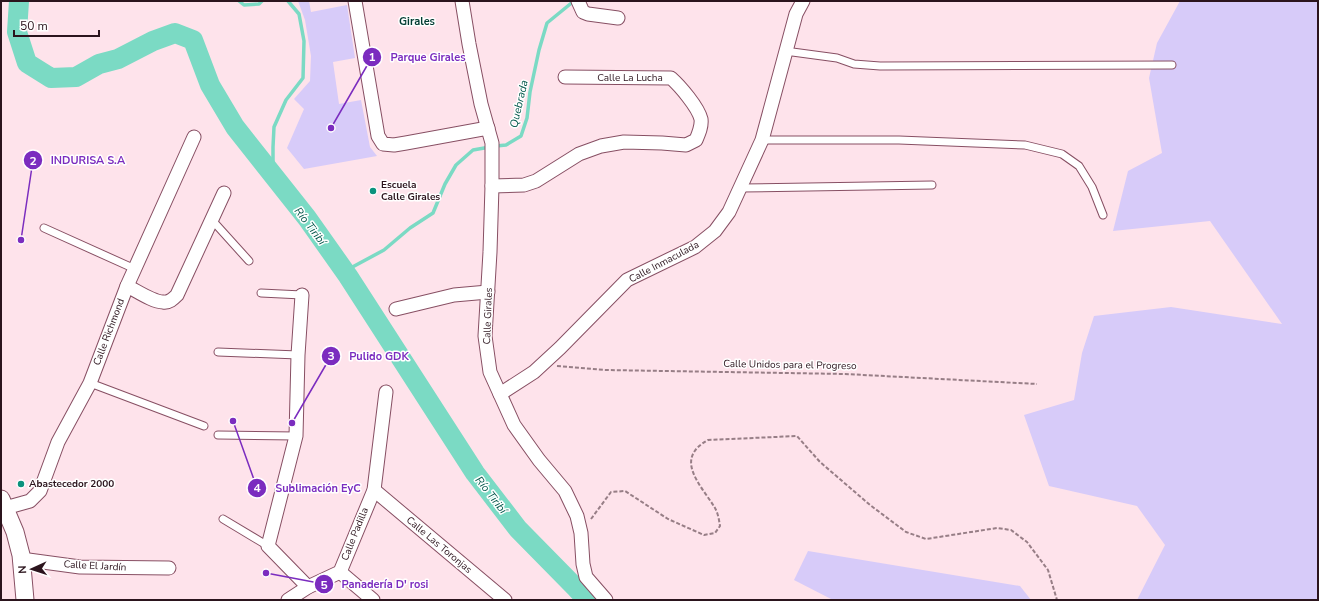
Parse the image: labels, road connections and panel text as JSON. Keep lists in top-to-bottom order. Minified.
{"streets":{"street":["Calle La Lucha","Calle Inmaculada","Calle Girales","Calle Richmond","Calle Padilla","Calle Las Toronjas","Calle El Jardín"],"path":["Calle Unidos para el Progreso"]},"crossings":[["Calle La Lucha","Calle Girales"],["Calle Inmaculada","Calle Girales"],["Calle Inmaculada","Calle Unidos para el Progreso"],["Calle Padilla","Calle Las Toronjas"]],"districts":["Girales"],"water":["Quebrada","Río Tiribí"],"places":["Parque Girales","Escuela Calle Girales","INDURISA S.A","Sublimación EyC","Pulido GDK","Abastecedor 2000","Panadería D' rosi"],"scale_bar":"50 m","north":"left"}
